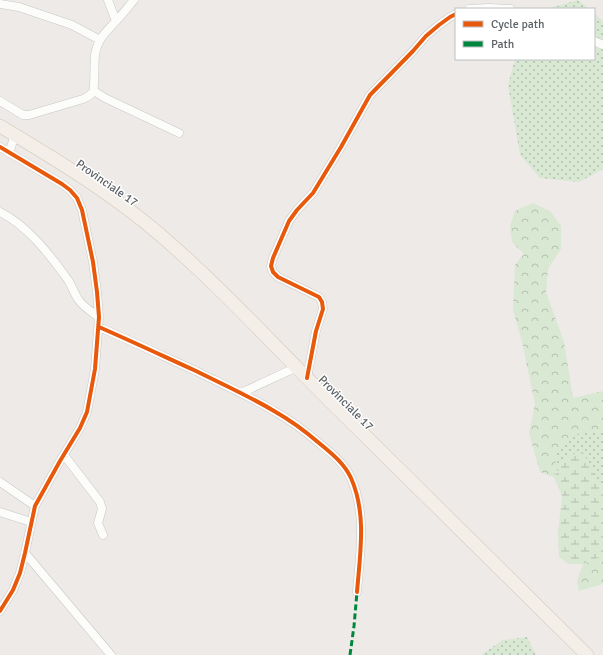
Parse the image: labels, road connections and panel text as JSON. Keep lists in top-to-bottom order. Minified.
{"streets":{"main road":["Provinciale 17"]},"legend":["Cycle path","Path"]}
